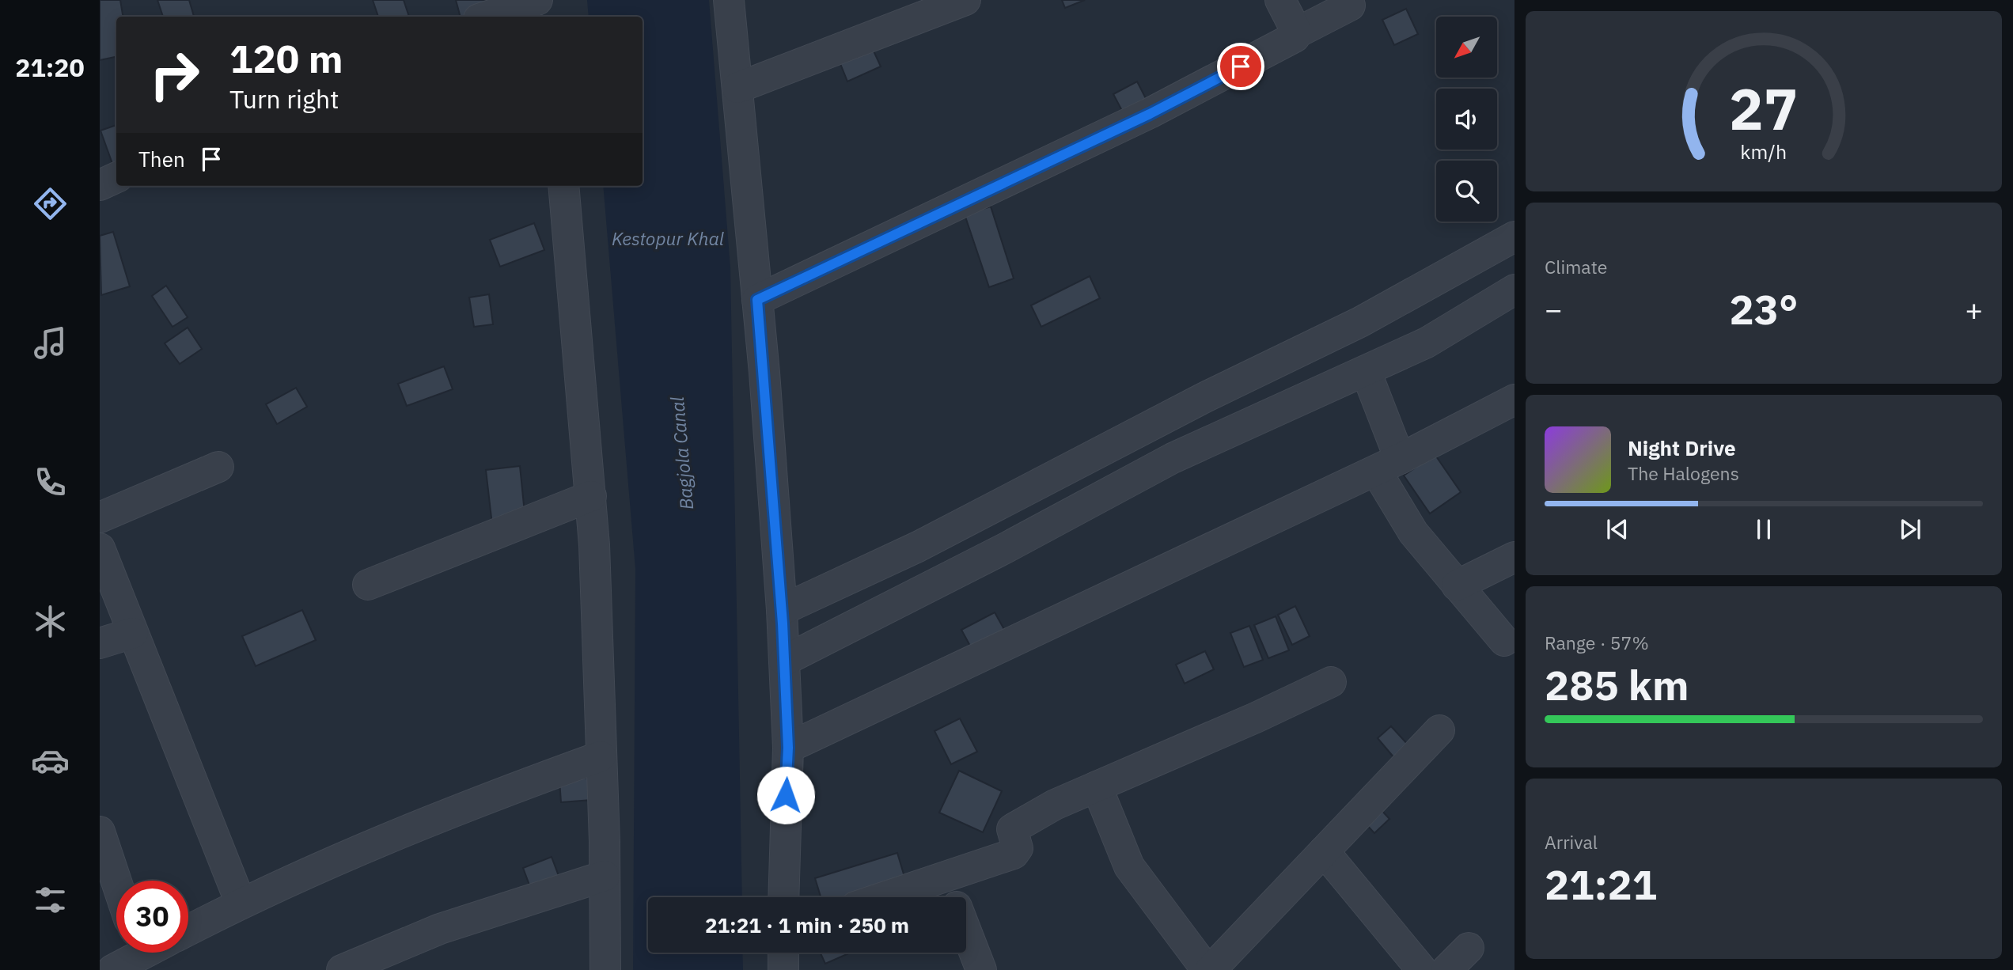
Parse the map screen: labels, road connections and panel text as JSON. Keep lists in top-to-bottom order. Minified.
{"water":["Kestopur Khal","Bagjola Canal"],"north":"bottom left","page":{"tabs":"21:20","turn":["120 m","Turn right"],"then":"Then","tile":["Climate",["Range · 57%","285 km"],["Arrival","21:21"]],"heat":["−","23°","+"],"song":["Night Drive","The Halogens"],"limit":"30","trip":"21:21 · 1 min · 250 m","gauge":["27","km/h"]}}
